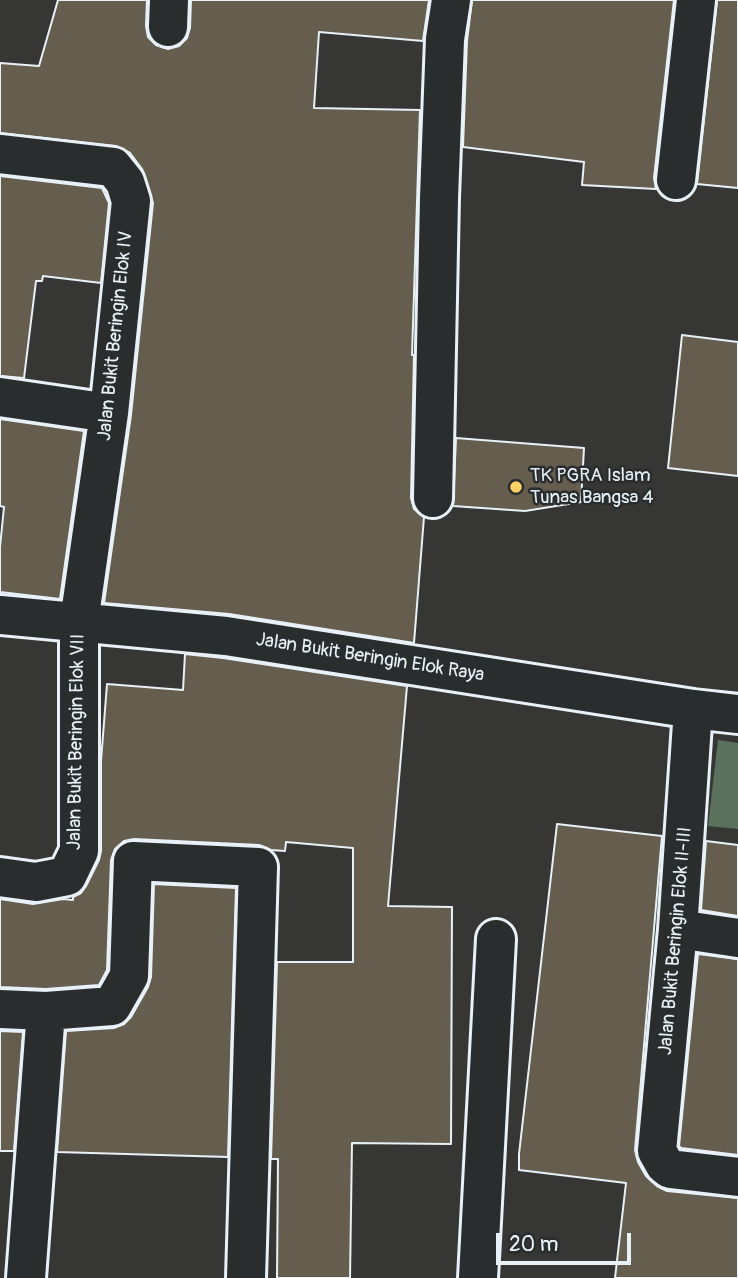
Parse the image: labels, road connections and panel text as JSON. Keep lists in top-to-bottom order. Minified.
{"streets":{"street":["Jalan Bukit Beringin Elok IV","Jalan Bukit Beringin Elok Raya","Jalan Bukit Beringin Elok VII","Jalan Bukit Beringin Elok II-III"]},"crossings":[["Jalan Bukit Beringin Elok IV","Jalan Bukit Beringin Elok Raya"],["Jalan Bukit Beringin Elok IV","Jalan Bukit Beringin Elok VII"],["Jalan Bukit Beringin Elok Raya","Jalan Bukit Beringin Elok VII"],["Jalan Bukit Beringin Elok Raya","Jalan Bukit Beringin Elok II-III"]],"places":["TK PGRA Islam Tunas Bangsa 4"],"scale_bar":"20 m"}
